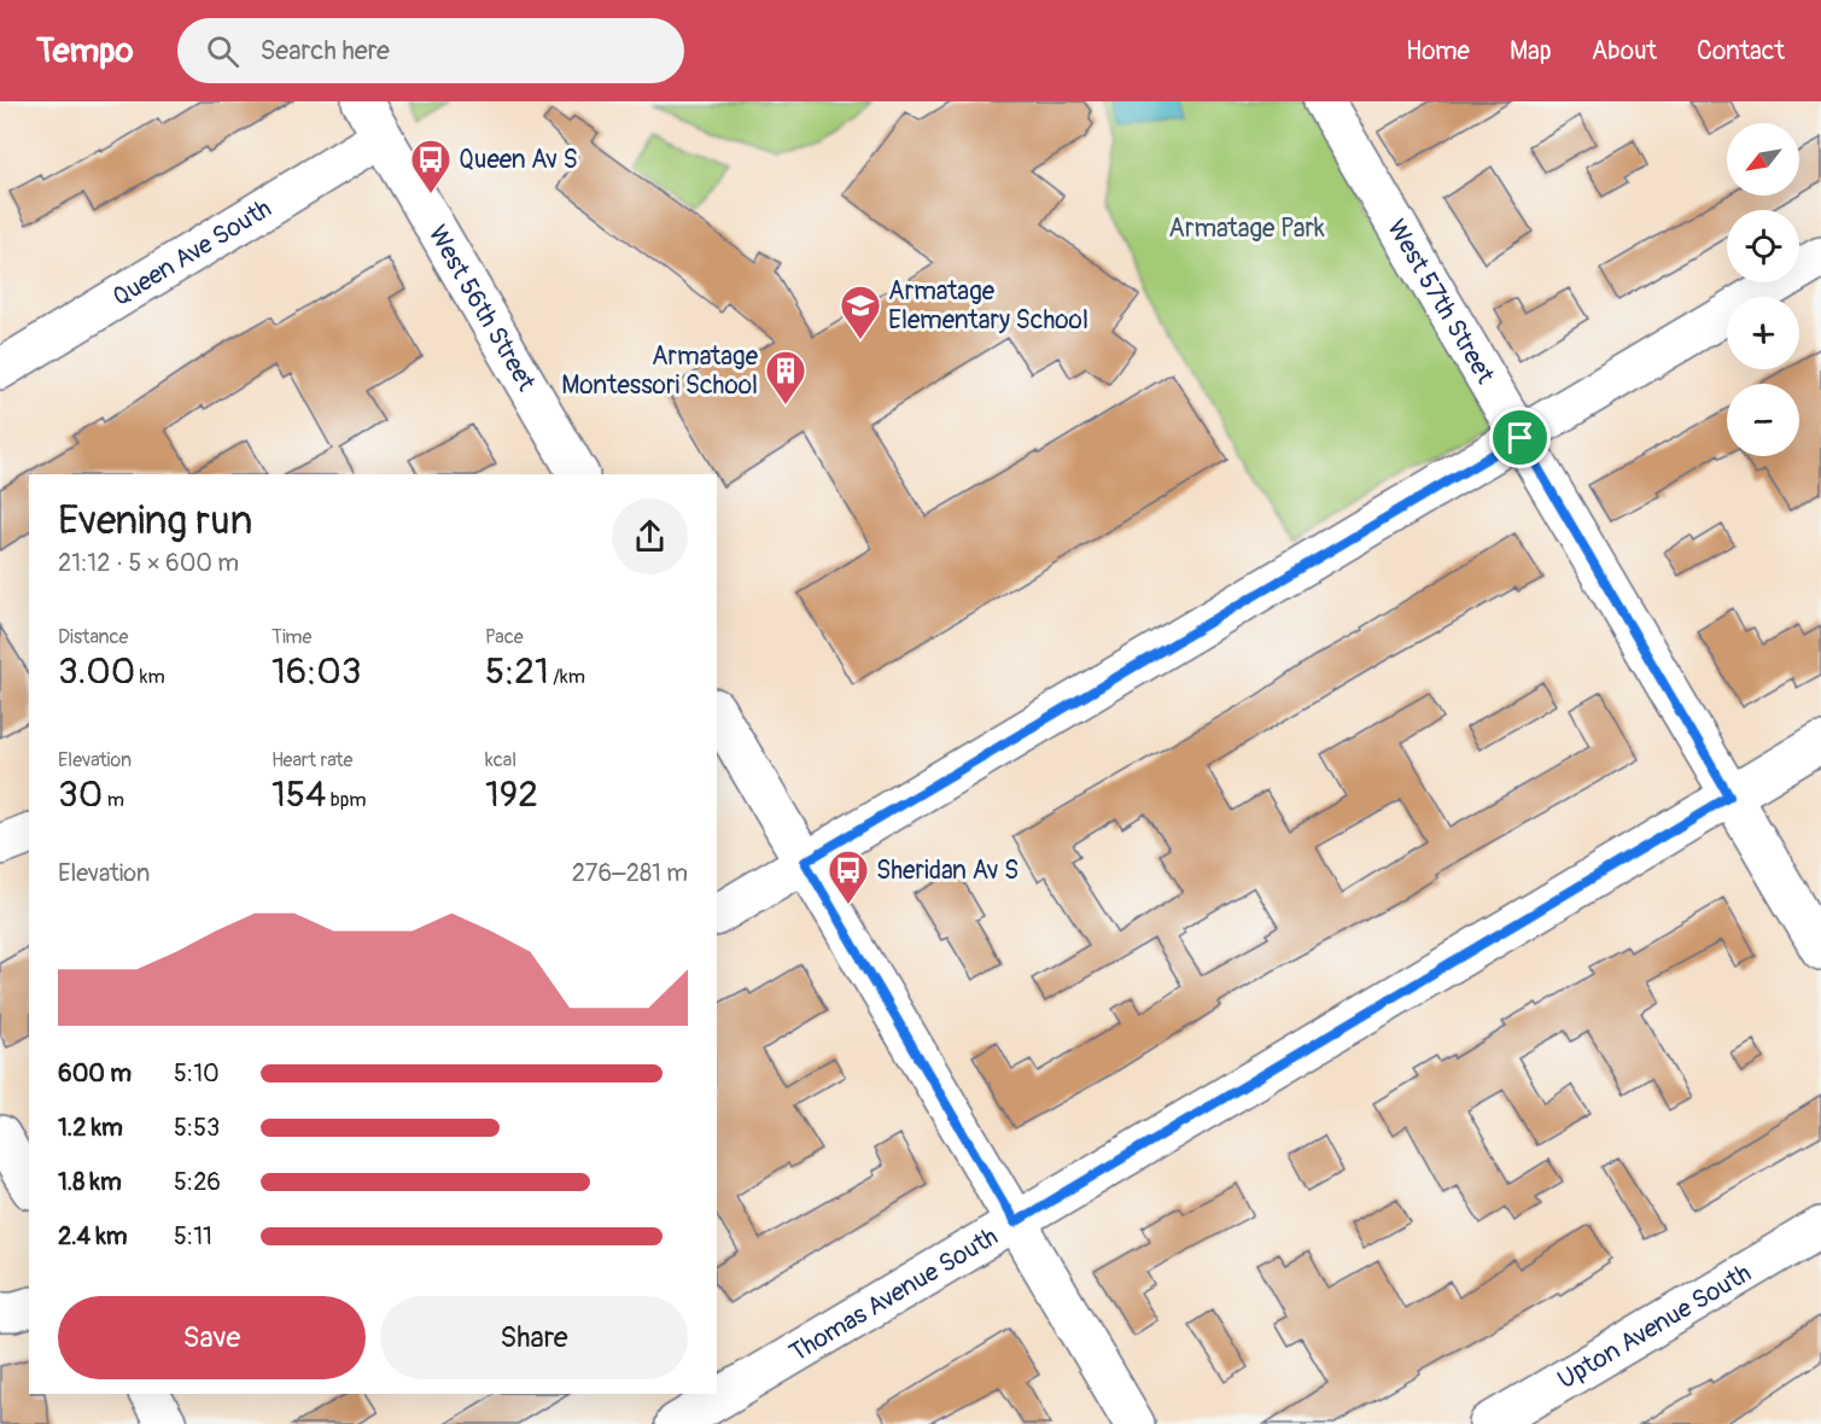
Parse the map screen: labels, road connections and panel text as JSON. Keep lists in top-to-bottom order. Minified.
{"streets":{"street":["Queen Ave South","West 57th Street","West 56th Street","Thomas Avenue South","Upton Avenue South"]},"crossings":[["Queen Ave South","West 56th Street"],["West 57th Street","Thomas Avenue South"]],"parks":["Armatage Park"],"places":{"bus stop":["Queen Av S","Sheridan Av S"],"school or university":["Armatage Elementary School"],"building":["Armatage Montessori School"]},"north":"bottom left","page":{"header":"Tempo","search":"Search here","nav":["Home","Map","About","Contact"],"map_buttons":["+","−"],"heading":["Evening run","21:12 · 5 × 600 m"],"stats":[["Distance","3.00 km"],["Time","16:03"],["Pace","5:21 /km"],["Elevation","30 m"],["Heart rate","154 bpm"],["kcal","192"]],"chart":["Elevation","276–281 m"],"list":[{"name":"600 m","note":"5:10"},{"name":"1.2 km","note":"5:53"},{"name":"1.8 km","note":"5:26"},{"name":"2.4 km","note":"5:11"}],"buttons":["Save","Share"]}}
